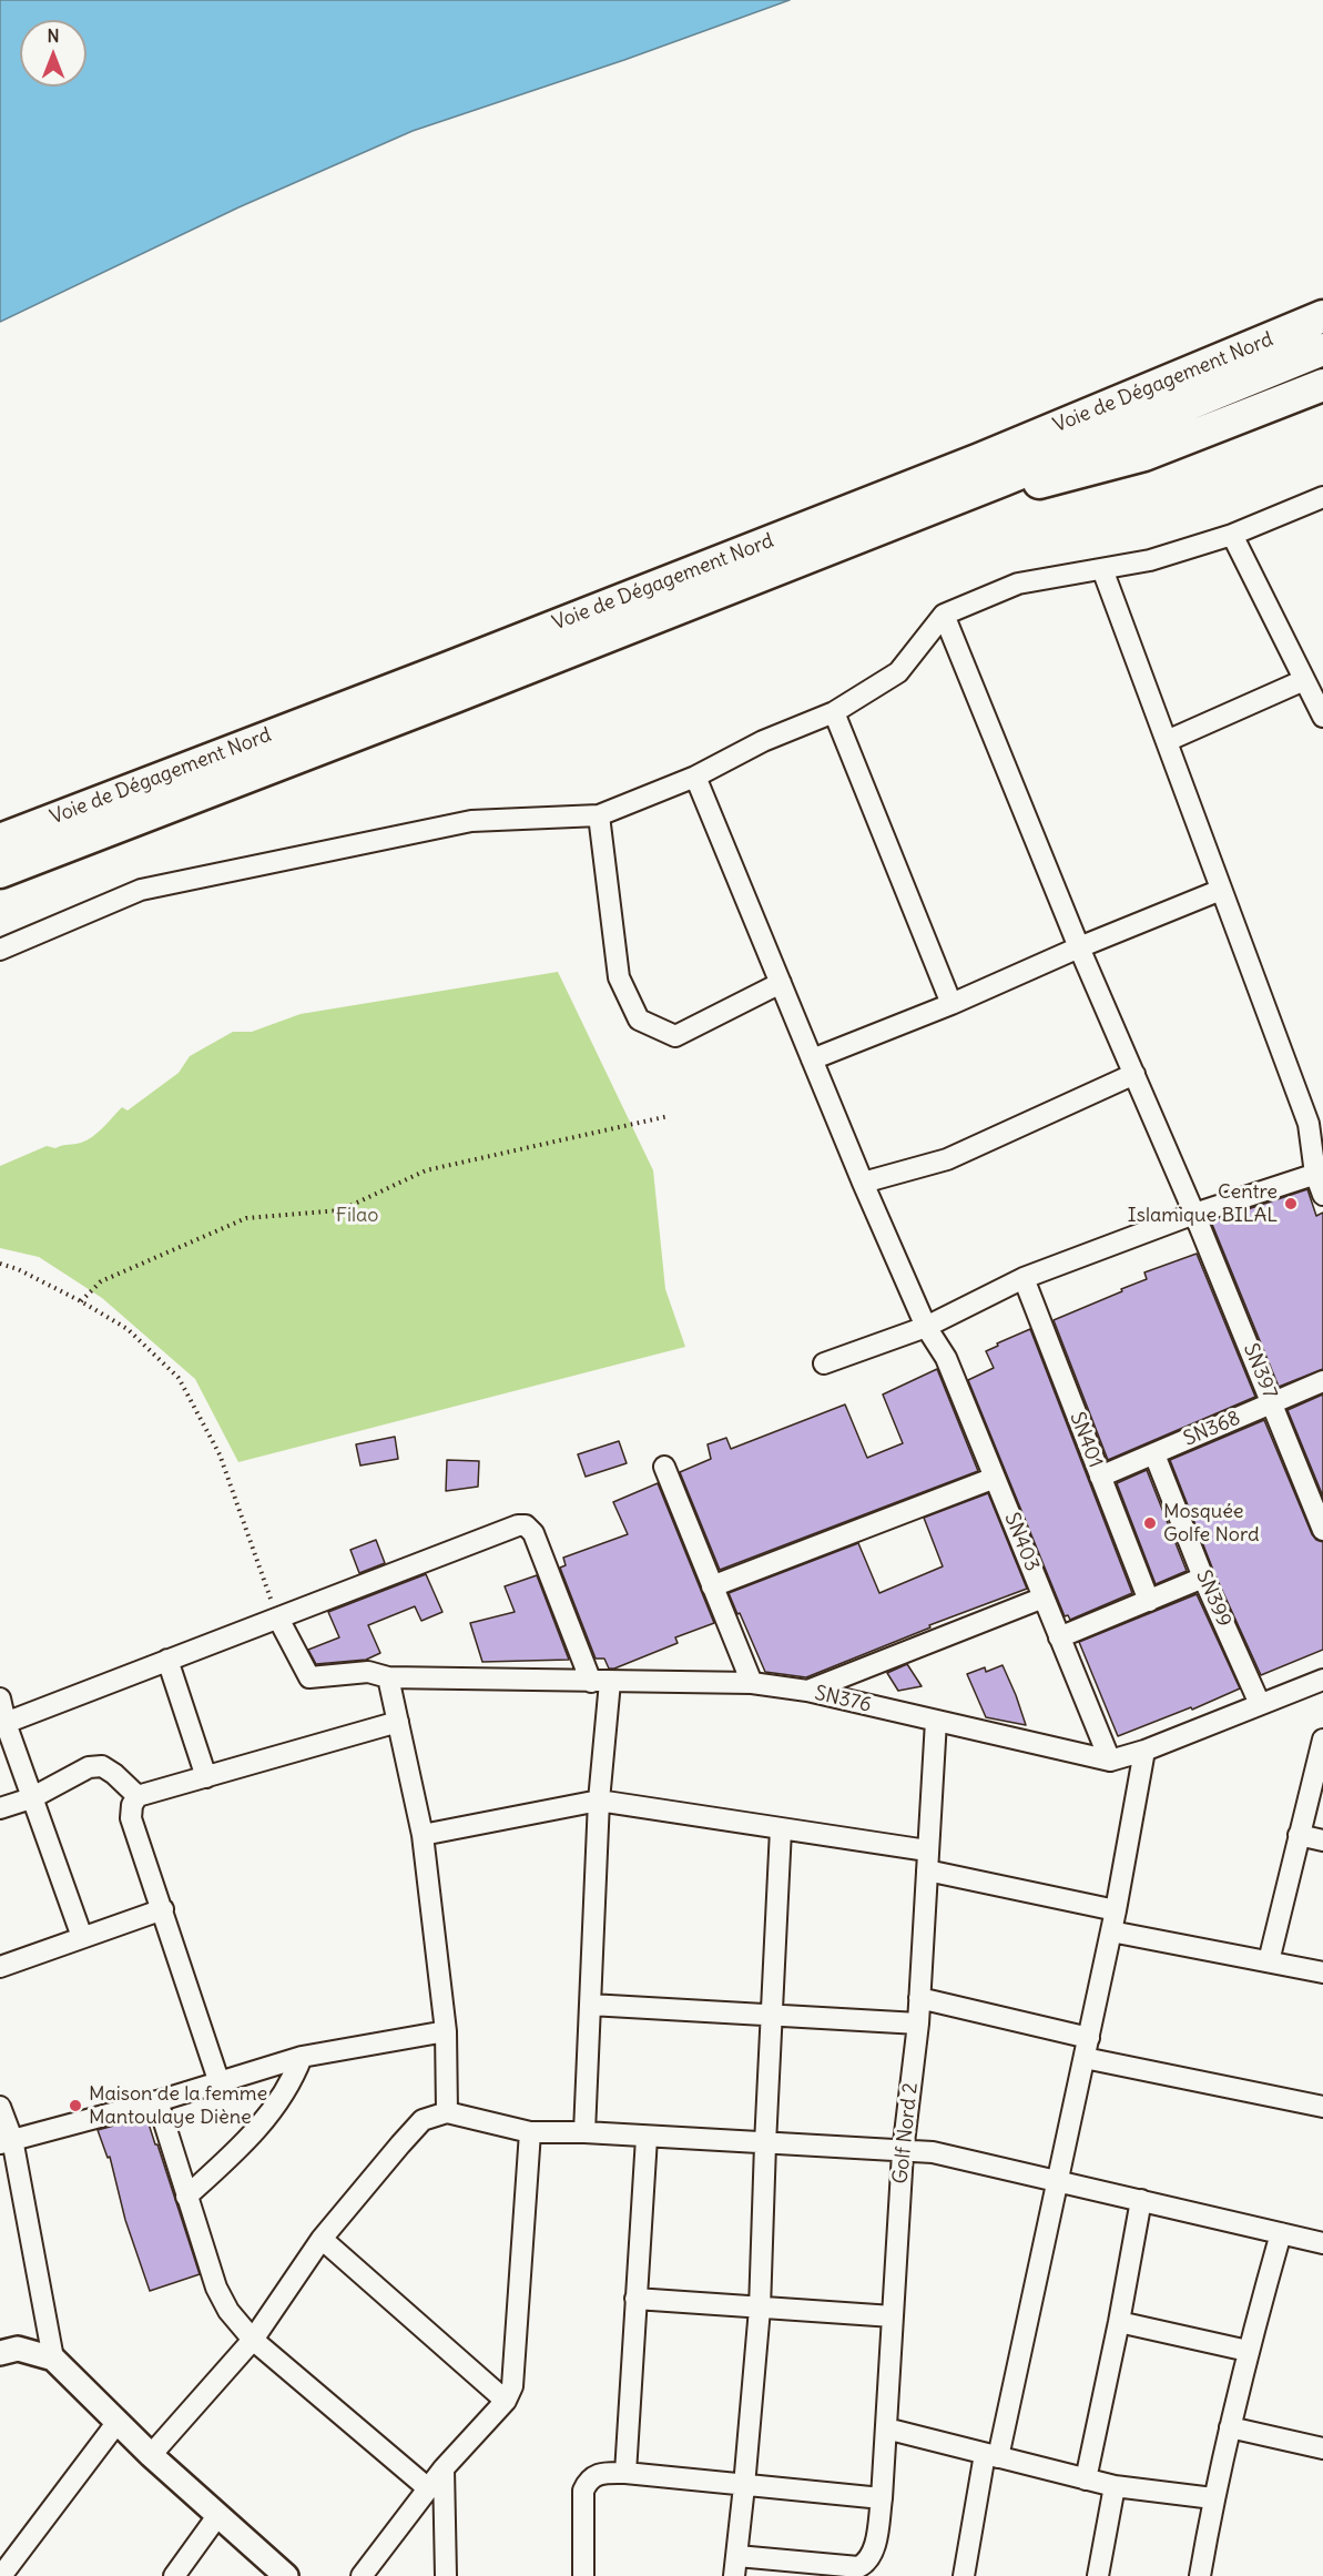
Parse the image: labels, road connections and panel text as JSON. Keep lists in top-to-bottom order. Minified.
{"streets":{"highway":["Voie de Dégagement Nord"],"street":["SN397","SN368","SN401","SN403","SN399","SN376","Golf Nord 2"]},"crossings":[["SN397","SN368"],["SN368","SN401"],["SN368","SN399"],["SN403","SN376"],["SN399","SN376"],["SN376","Golf Nord 2"]],"parks":["Filao"],"places":["Centre Islamique BILAL","Mosquée Golfe Nord","Maison de la femme Mantoulaye Diène"],"north":"top"}
